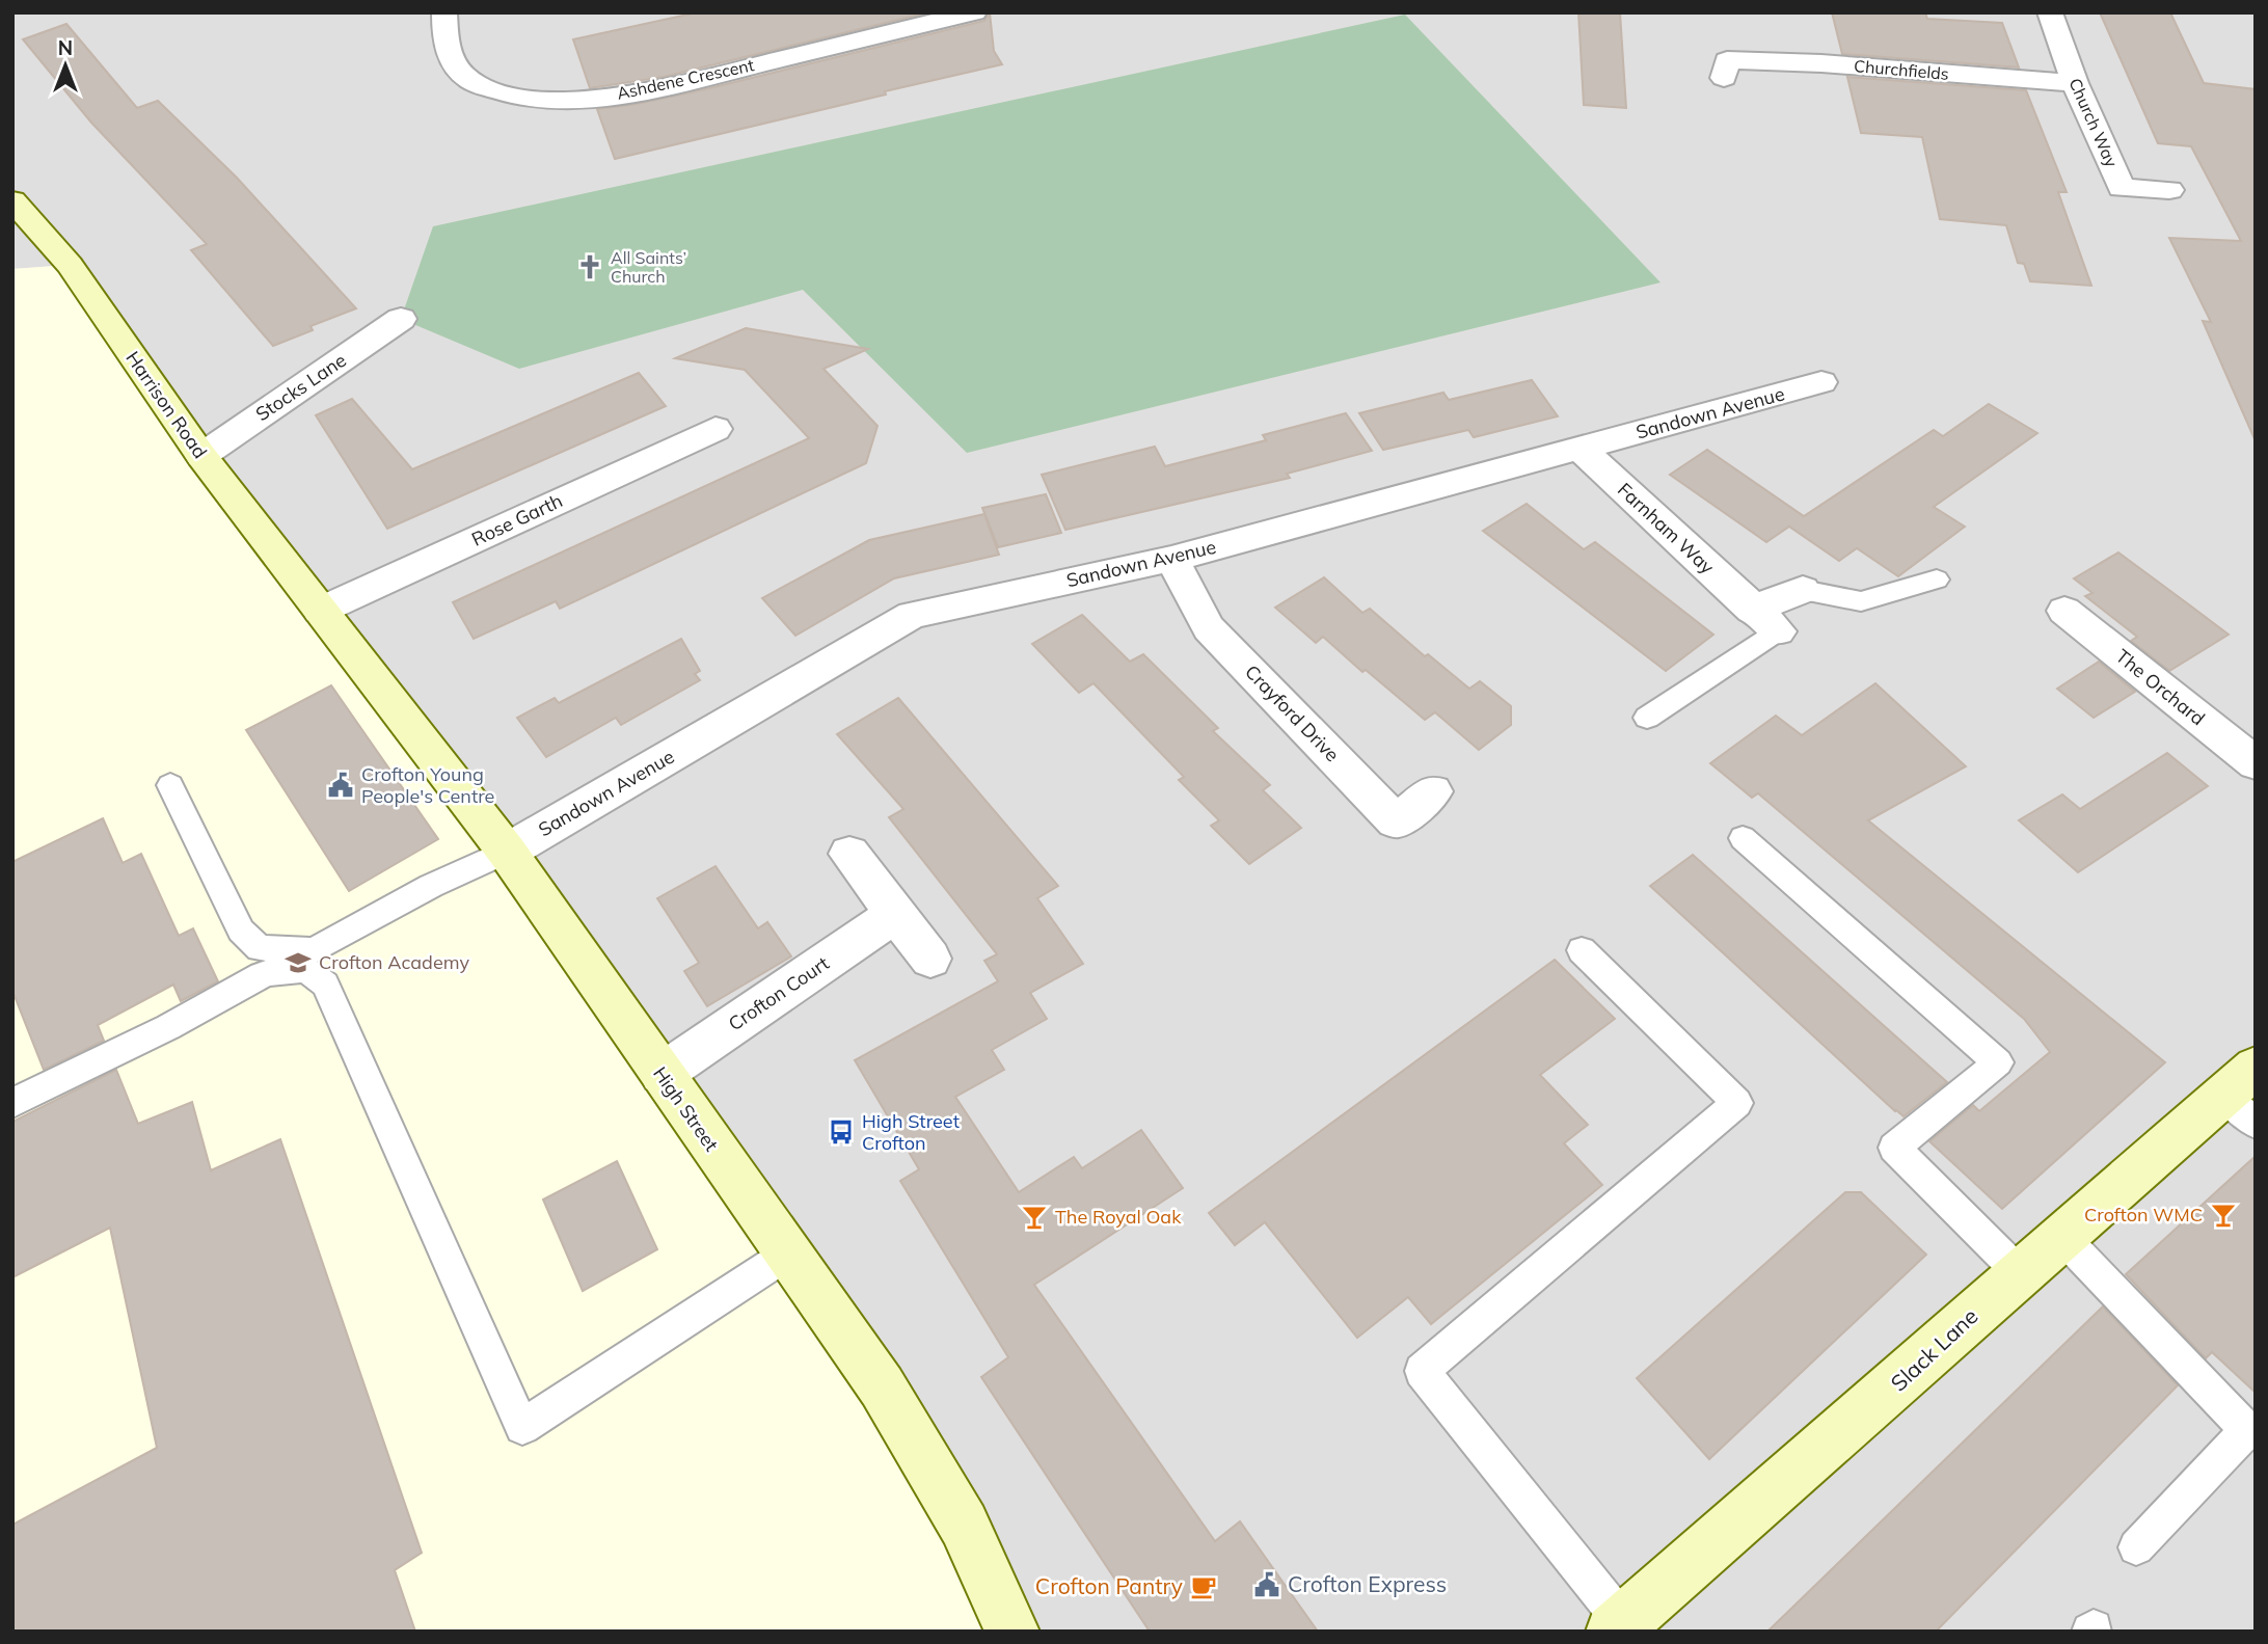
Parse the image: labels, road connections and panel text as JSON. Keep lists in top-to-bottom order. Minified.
{"streets":{"street":["Churchfields","Ashdene Crescent","Church Way","Stocks Lane","Harrison Road","Sandown Avenue","Rose Garth","Farnham Way","The Orchard","Crayford Drive","Crofton Court","High Street","Slack Lane"]},"crossings":[["Churchfields","Church Way"],["Stocks Lane","Harrison Road"],["Harrison Road","Rose Garth"],["Harrison Road","High Street"],["Sandown Avenue","Farnham Way"],["Sandown Avenue","Crayford Drive"],["Sandown Avenue","High Street"],["Rose Garth","High Street"],["Crofton Court","High Street"]],"places":{"church":["All Saints’ Church"],"public building":["Crofton Young People's Centre","Crofton Express"],"school or university":["Crofton Academy"],"bus stop":["High Street Crofton"],"bar":["Crofton WMC","The Royal Oak"],"cafe":["Crofton Pantry"]},"north":"top"}
